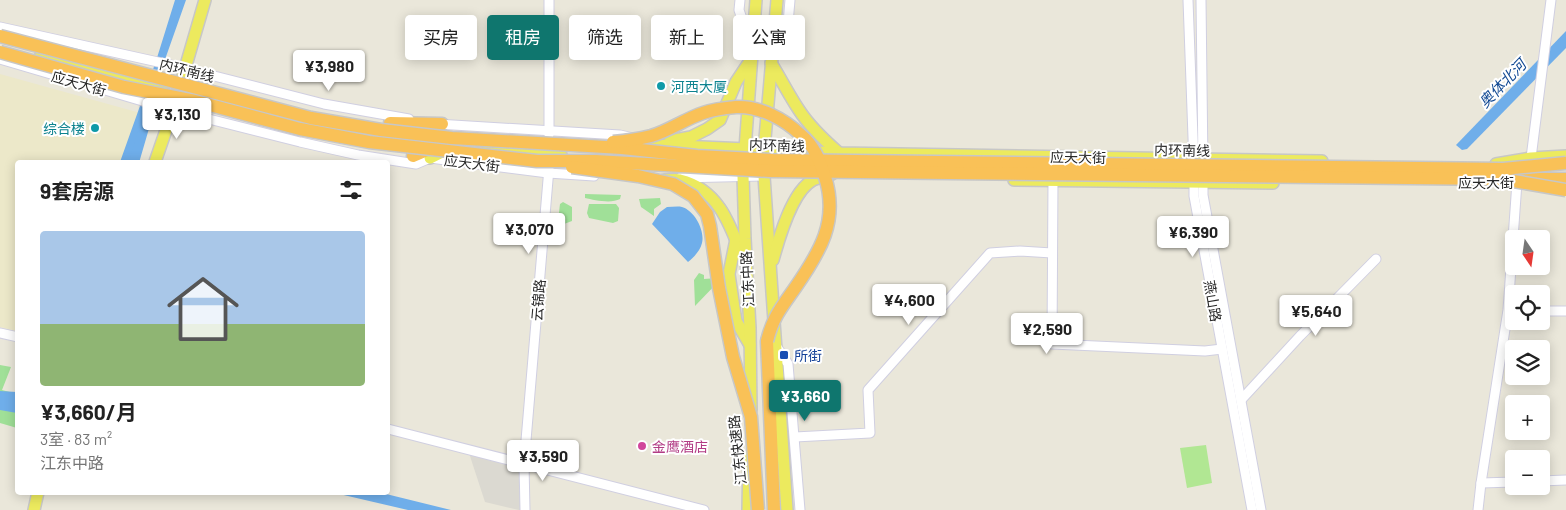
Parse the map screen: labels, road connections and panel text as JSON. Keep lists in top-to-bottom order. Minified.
{"streets":{"highway":["内环南线","江东快速路"],"main road":["应天大街","江东中路"],"street":["云锦路","燕山路"]},"crossings":[["内环南线","应天大街"],["内环南线","云锦路"],["内环南线","江东快速路"],["应天大街","江东中路"],["应天大街","云锦路"],["应天大街","燕山路"]],"water":["奥体北河"],"places":{"other":["河西大厦","综合楼","金鹰酒店"],"transit":["所街"]},"north":"bottom","page":{"chip":["买房","租房","筛选","新上","公寓"],"price":["¥3,980","¥3,130","¥3,070","¥6,390","¥4,600","¥5,640","¥2,590","¥3,660","¥3,590"],"heading":"9套房源","list":[{"name":"¥3,660/月","note":"3室 · 83 m² · 江东中路"}],"map_buttons":["+","−"]}}
